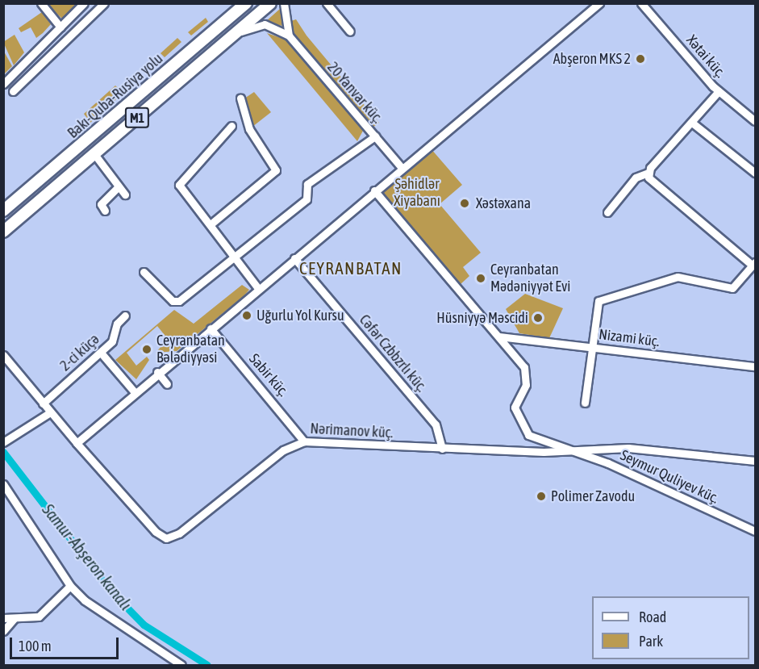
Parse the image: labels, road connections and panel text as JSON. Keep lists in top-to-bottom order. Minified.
{"streets":{"highway":["Bakı-Quba-Rusiya yolu","M1"],"street":["Xətai küç.","20 Yanvar küç.","Nizami küç.","2-ci küçə","Cəfər Czbbzrlı küç.","Sabir küç.","Nərimanov küç.","Seymur Quliyev küç."]},"crossings":[["2-ci küçə","Nərimanov küç."],["Cəfər Czbbzrlı küç.","Nərimanov küç."],["Sabir küç.","Nərimanov küç."],["Nərimanov küç.","Seymur Quliyev küç."]],"districts":["CEYRANBATAN"],"water":["Samur-Abşeron kanalı"],"parks":["Şəhidlər Xiyabanı"],"places":["Abşeron MKS 2","Xəstəxana","Ceyranbatan Mədəniyyət Evi","Uğurlu Yol Kursu","Hüsniyyə Məscidi","Ceyranbatan Bələdiyyəsi","Polimer Zavodu"],"legend":["Road","Park"],"scale_bar":"100 m"}
